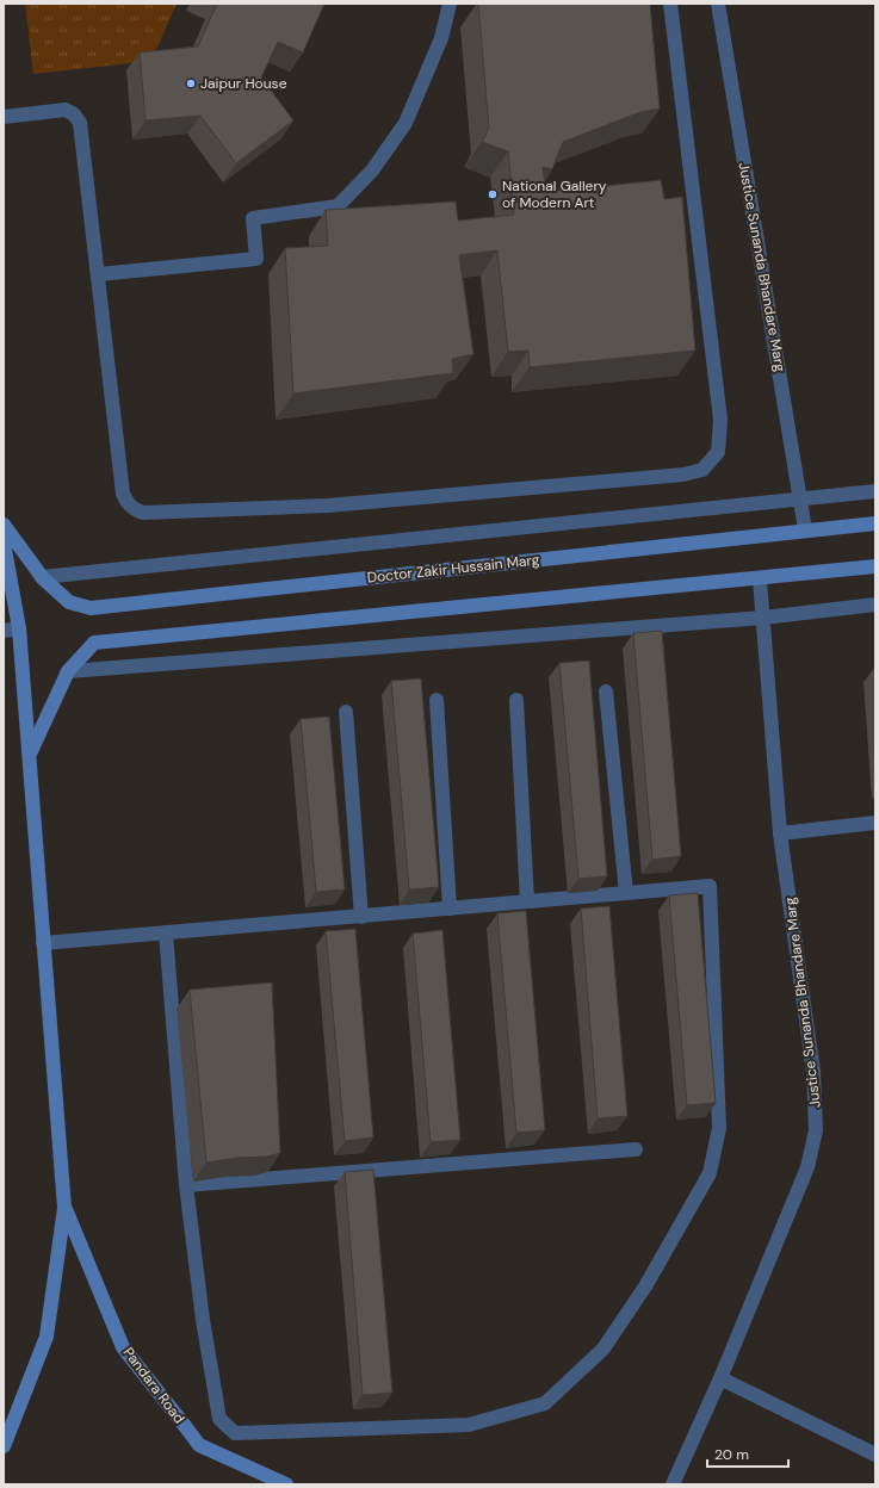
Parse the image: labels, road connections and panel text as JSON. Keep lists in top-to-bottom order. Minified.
{"streets":{"main road":["Doctor Zakir Hussain Marg","Pandara Road"],"street":["Justice Sunanda Bhandare Marg"]},"crossings":[["Justice Sunanda Bhandare Marg","Doctor Zakir Hussain Marg"]],"places":["Jaipur House","National Gallery of Modern Art"],"scale_bar":"20 m"}
